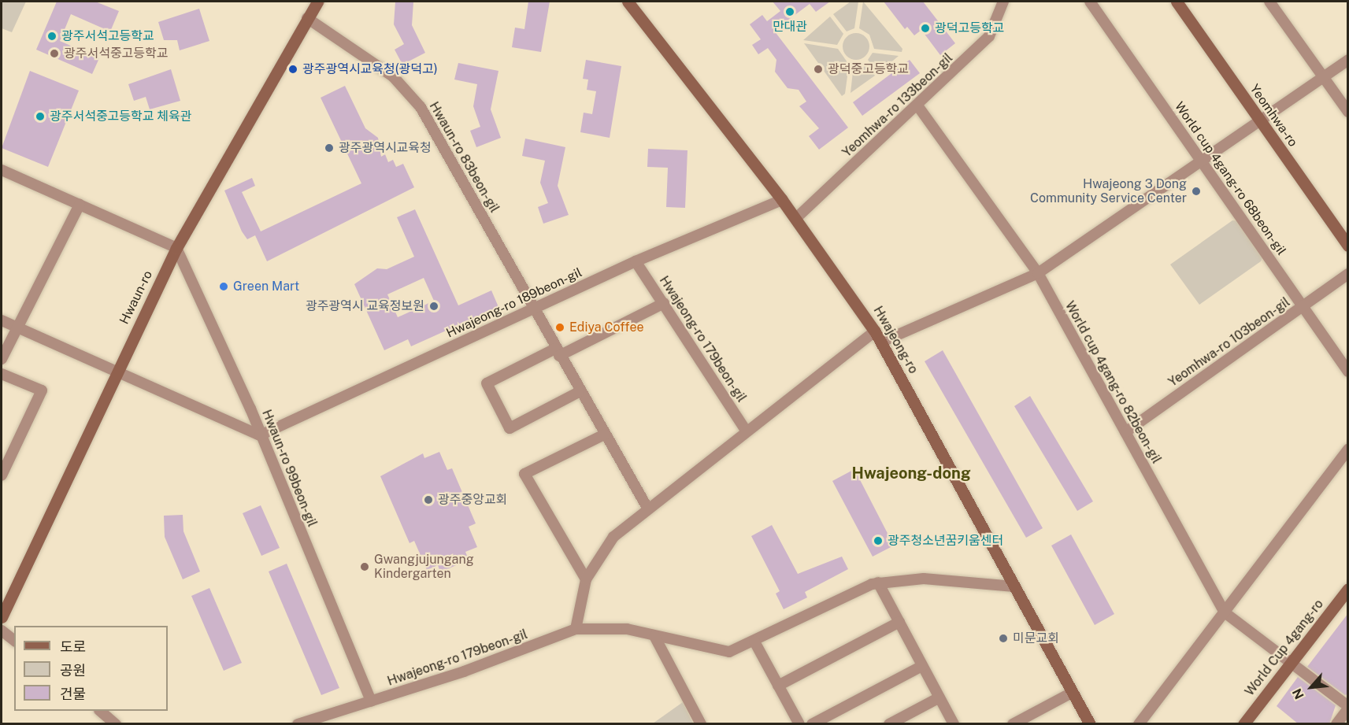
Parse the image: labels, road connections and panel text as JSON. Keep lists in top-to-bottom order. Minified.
{"streets":{"street":["Yeomhwa-ro 133beon-gil","Yeomhwa-ro","Hwaun-ro 83beon-gil","World cup 4gang-ro 68beon-gil","Hwaun-ro","Hwajeong-ro 189beon-gil","Hwajeong-ro 179beon-gil","Hwajeong-ro","Yeomhwa-ro 103beon-gil","World cup 4gang-ro 82beon-gil","Hwaun-ro 99beon-gil","World Cup 4gang-ro"]},"crossings":[["Yeomhwa-ro 133beon-gil","Hwajeong-ro"],["Yeomhwa-ro 133beon-gil","World cup 4gang-ro 82beon-gil"],["Hwaun-ro 83beon-gil","Hwaun-ro"],["Hwaun-ro 83beon-gil","Hwajeong-ro 189beon-gil"],["World cup 4gang-ro 68beon-gil","Yeomhwa-ro 103beon-gil"],["Hwaun-ro","Hwaun-ro 99beon-gil"],["Hwajeong-ro 189beon-gil","Hwajeong-ro 179beon-gil"],["Hwajeong-ro 189beon-gil","Hwajeong-ro"],["Hwajeong-ro 189beon-gil","Hwaun-ro 99beon-gil"],["Hwajeong-ro 179beon-gil","Hwaun-ro 99beon-gil"],["Yeomhwa-ro 103beon-gil","World cup 4gang-ro 82beon-gil"],["World cup 4gang-ro 82beon-gil","World Cup 4gang-ro"]],"districts":["Hwajeong-dong"],"places":["만대관","광덕고등학교","광주서석고등학교","광주서석중고등학교","광주광역시교육청(광덕고)","광덕중고등학교","광주서석중고등학교 체육관","광주광역시교육청","Hwajeong 3 Dong Community Service Center","Green Mart","광주광역시 교육정보원","Ediya Coffee","광주중앙교회","광주청소년꿈키움센터","Gwangjujungang Kindergarten","미문교회"],"legend":["도로","공원","건물"],"north":"bottom left"}
